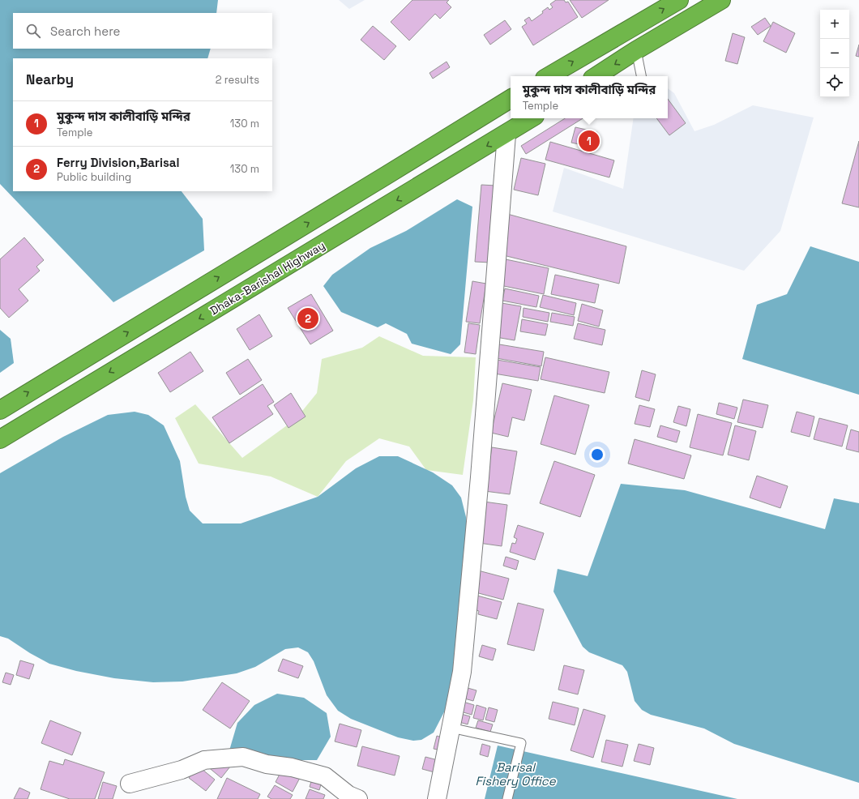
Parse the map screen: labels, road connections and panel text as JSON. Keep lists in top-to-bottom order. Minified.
{"streets":{"highway":["Dhaka-Barishal Highway"]},"water":["Barisal Fishery Office"],"page":{"map_buttons":["+","−"],"search":"Search here","heading":["Nearby","2 results"],"popup":["মুকুন্দ দাস কালীবাড়ি মন্দির","Temple"],"list":[{"mark":"1","name":"মুকুন্দ দাস কালীবাড়ি মন্দির","note":"Temple","value":"130 m"},{"mark":"2","name":"Ferry Division,Barisal","note":"Public building","value":"130 m"}],"pins":["1","2"]}}
